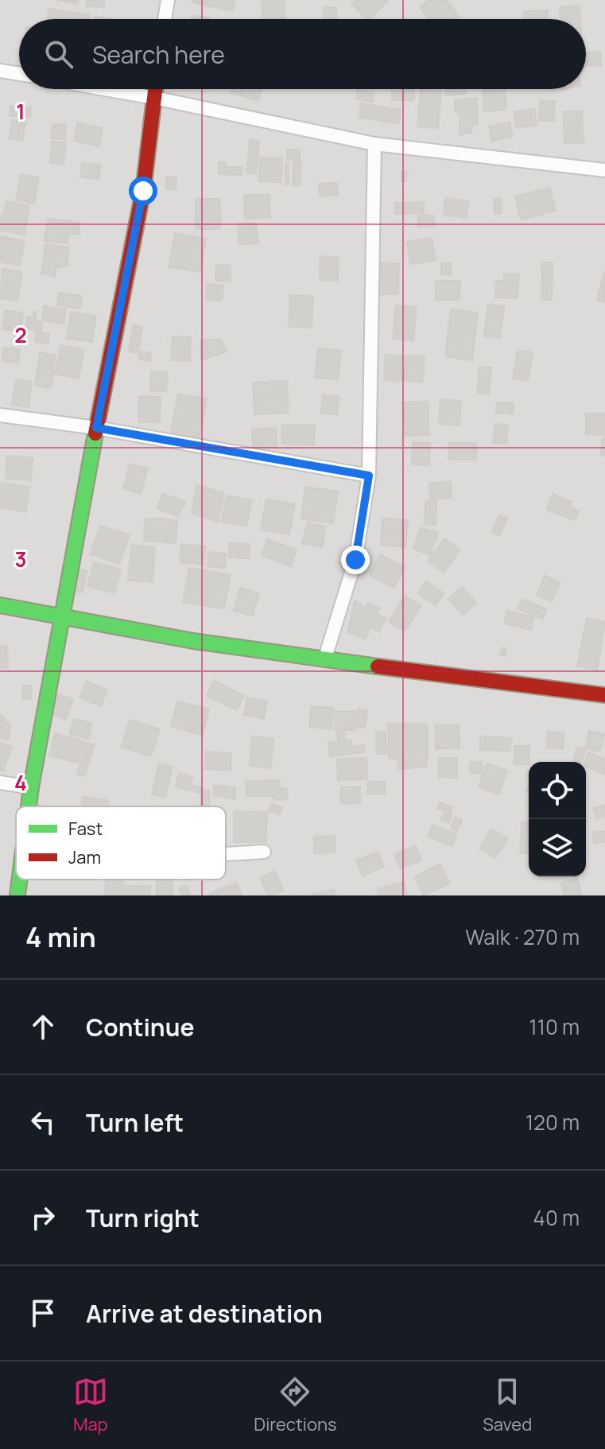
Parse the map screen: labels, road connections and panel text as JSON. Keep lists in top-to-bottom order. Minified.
{"legend":["Fast","Jam"],"page":{"search":"Search here","heading":["4 min","Walk · 270 m"],"list":[["Continue","110 m"],["Turn left","120 m"],["Turn right","40 m"],"Arrive at destination"],"nav":["Map","Directions","Saved"]},"grid":{"rows":["1","2","3","4"]}}
